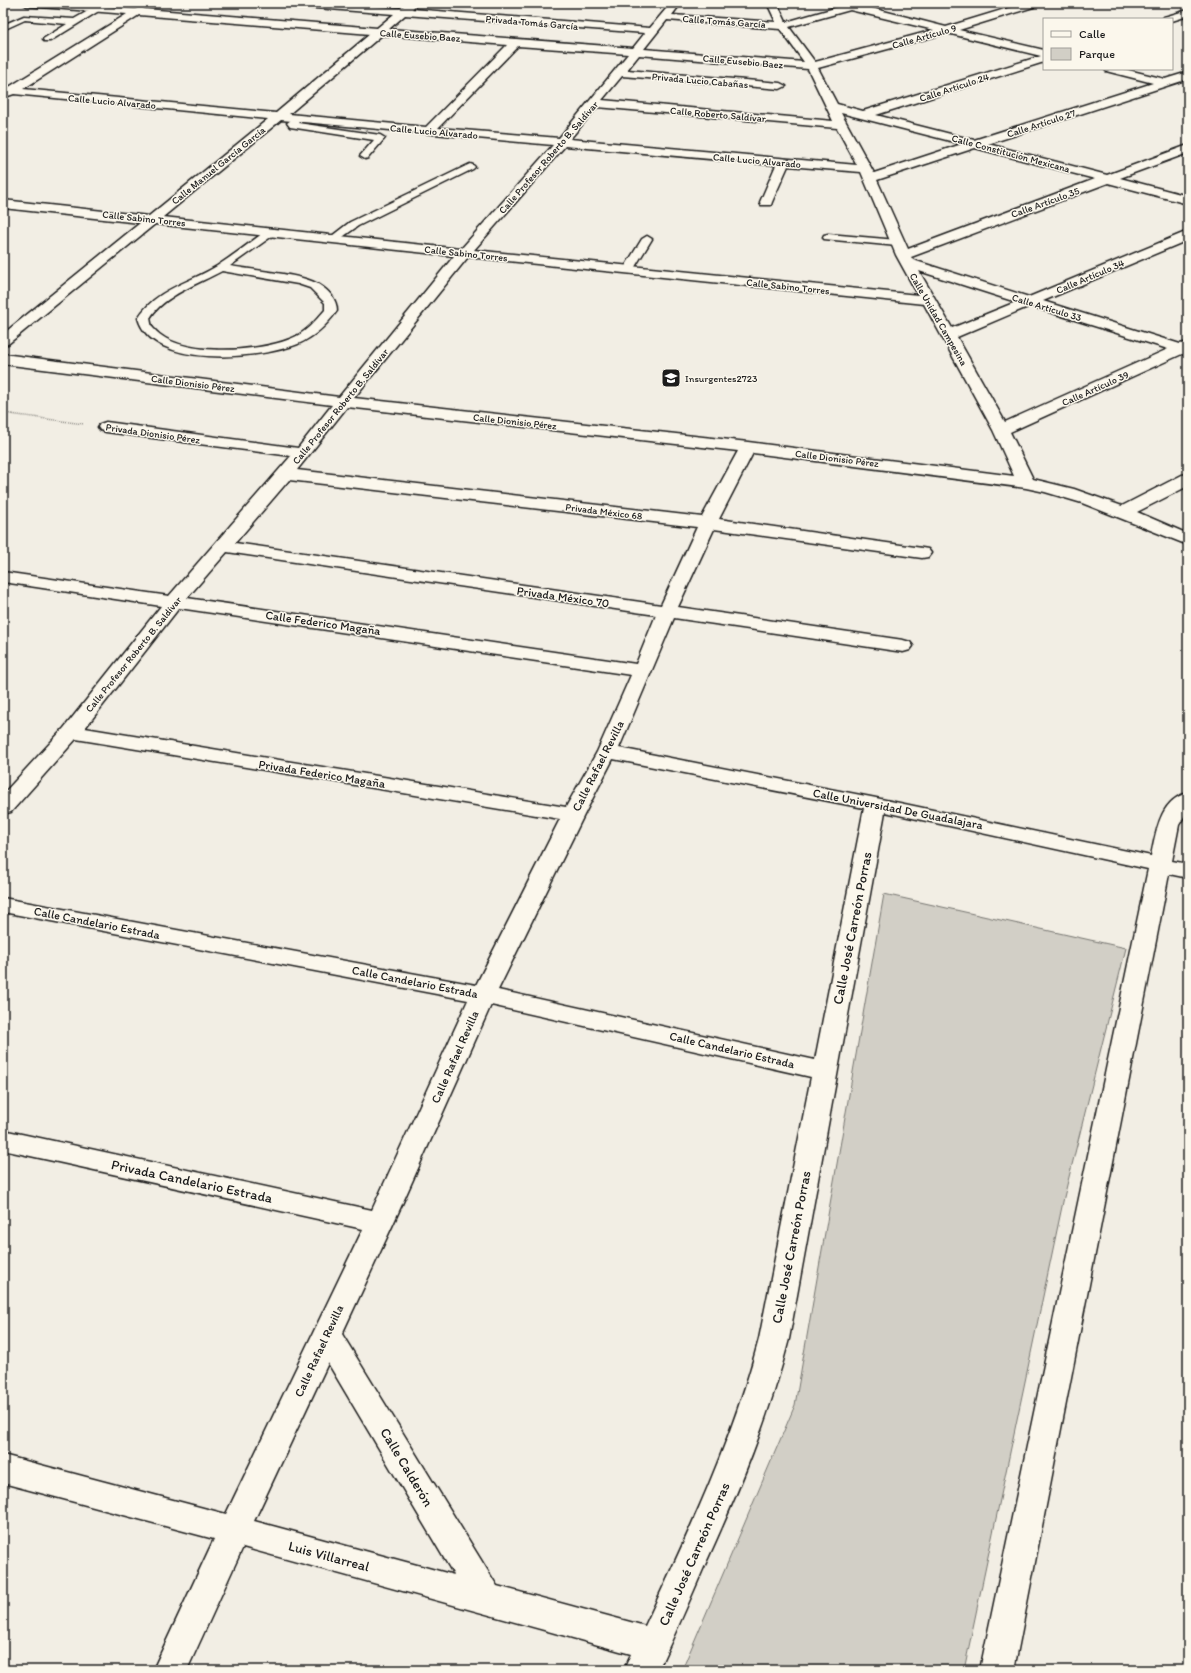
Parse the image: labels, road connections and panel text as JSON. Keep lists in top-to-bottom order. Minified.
{"streets":{"street":["Calle Tomás García","Privada Tomás García","Calle Eusebio Baez","Calle Artículo 9","Privada Lucio Cabañas","Calle Artículo 24","Calle Lucio Alvarado","Calle Roberto Saldívar","Calle Artículo 27","Calle Constitución Mexicana","Calle Profesor Roberto B. Saldívar","Calle Manuel García García","Calle Artículo 35","Calle Sabino Torres","Calle Artículo 34","Calle Artículo 33","Calle Unidad Campesina","Calle Dionisio Pérez","Calle Artículo 39","Privada Dionisio Pérez","Privada México 68","Privada México 70","Calle Federico Magaña","Calle Rafael Revilla","Privada Federico Magaña","Calle Universidad De Guadalajara","Calle Candelario Estrada","Calle José Carreón Porras","Privada Candelario Estrada","Calle Calderón","Luis Villarreal"]},"crossings":[["Calle Tomás García","Calle Profesor Roberto B. Saldívar"],["Calle Tomás García","Calle Unidad Campesina"],["Privada Tomás García","Calle Profesor Roberto B. Saldívar"],["Privada Tomás García","Calle Manuel García García"],["Calle Eusebio Baez","Calle Artículo 9"],["Calle Eusebio Baez","Calle Profesor Roberto B. Saldívar"],["Calle Eusebio Baez","Calle Manuel García García"],["Calle Eusebio Baez","Calle Unidad Campesina"],["Calle Artículo 9","Calle Unidad Campesina"],["Privada Lucio Cabañas","Calle Profesor Roberto B. Saldívar"],["Calle Artículo 24","Calle Constitución Mexicana"],["Calle Lucio Alvarado","Calle Artículo 27"],["Calle Lucio Alvarado","Calle Profesor Roberto B. Saldívar"],["Calle Lucio Alvarado","Calle Manuel García García"],["Calle Lucio Alvarado","Calle Unidad Campesina"],["Calle Roberto Saldívar","Calle Profesor Roberto B. Saldívar"],["Calle Roberto Saldívar","Calle Unidad Campesina"],["Calle Artículo 27","Calle Constitución Mexicana"],["Calle Artículo 27","Calle Unidad Campesina"],["Calle Constitución Mexicana","Calle Artículo 35"],["Calle Constitución Mexicana","Calle Unidad Campesina"],["Calle Profesor Roberto B. Saldívar","Calle Sabino Torres"],["Calle Profesor Roberto B. Saldívar","Calle Dionisio Pérez"],["Calle Profesor Roberto B. Saldívar","Privada Dionisio Pérez"],["Calle Profesor Roberto B. Saldívar","Privada México 68"],["Calle Profesor Roberto B. Saldívar","Privada México 70"],["Calle Profesor Roberto B. Saldívar","Calle Federico Magaña"],["Calle Profesor Roberto B. Saldívar","Privada Federico Magaña"],["Calle Manuel García García","Calle Sabino Torres"],["Calle Artículo 35","Calle Artículo 33"],["Calle Artículo 35","Calle Unidad Campesina"],["Calle Sabino Torres","Calle Unidad Campesina"],["Calle Artículo 34","Calle Artículo 33"],["Calle Artículo 34","Calle Unidad Campesina"],["Calle Artículo 33","Calle Unidad Campesina"],["Calle Artículo 33","Calle Artículo 39"],["Calle Unidad Campesina","Calle Dionisio Pérez"],["Calle Unidad Campesina","Calle Artículo 39"],["Calle Dionisio Pérez","Calle Rafael Revilla"],["Privada México 68","Calle Rafael Revilla"],["Privada México 70","Calle Rafael Revilla"],["Calle Federico Magaña","Calle Rafael Revilla"],["Calle Rafael Revilla","Privada Federico Magaña"],["Calle Rafael Revilla","Calle Universidad De Guadalajara"],["Calle Rafael Revilla","Calle Candelario Estrada"],["Calle Rafael Revilla","Privada Candelario Estrada"],["Calle Rafael Revilla","Calle Calderón"],["Calle Rafael Revilla","Luis Villarreal"],["Calle Universidad De Guadalajara","Calle José Carreón Porras"],["Calle Candelario Estrada","Calle José Carreón Porras"],["Calle José Carreón Porras","Luis Villarreal"],["Calle Calderón","Luis Villarreal"]],"places":{"school or university":["Insurgentes2723"]},"legend":["Calle","Parque"]}
